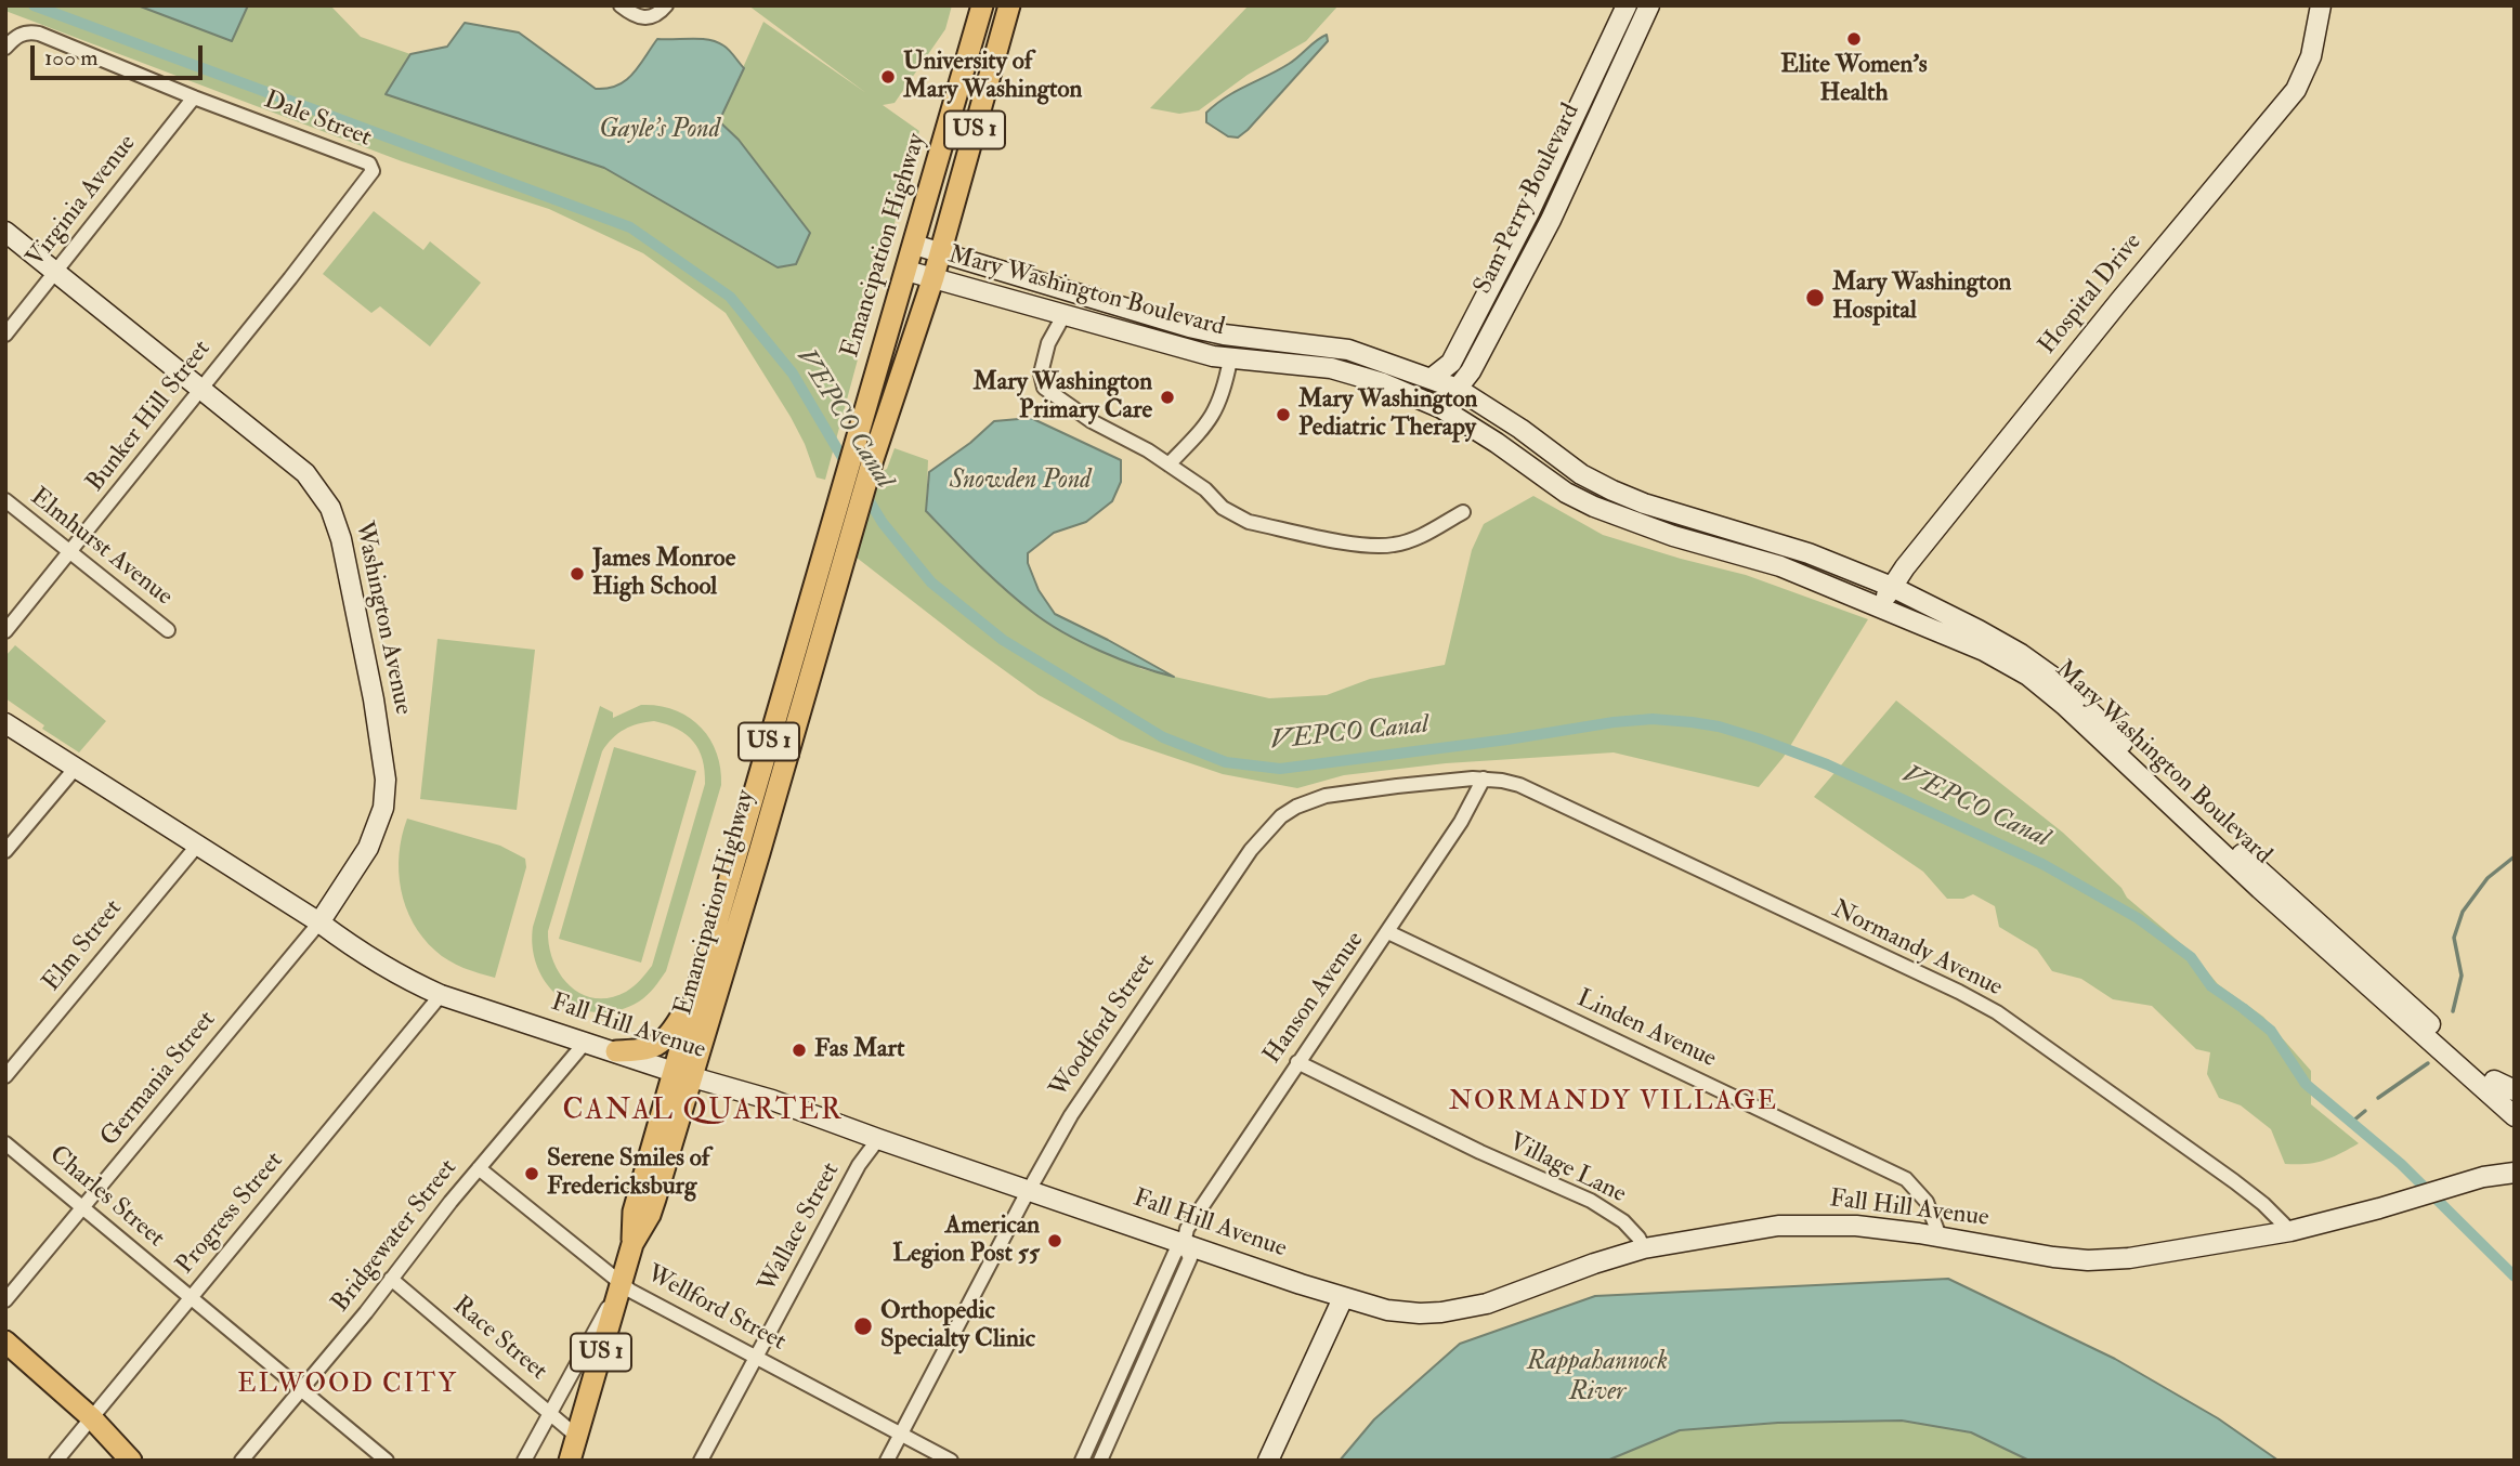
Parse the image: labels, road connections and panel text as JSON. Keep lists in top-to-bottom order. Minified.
{"streets":{"main road":["US 1","Emancipation Highway"],"street":["Dale Street","Sam Perry Boulevard","Virginia Avenue","Mary Washington Boulevard","Hospital Drive","Bunker Hill Street","Elmhurst Avenue","Washington Avenue","Elm Street","Normandy Avenue","Hanson Avenue","Woodford Street","Fall Hill Avenue","Linden Avenue","Germania Street","Village Lane","Charles Street","Progress Street","Wallace Street","Bridgewater Street","Wellford Street","Race Street"]},"crossings":[["Dale Street","Virginia Avenue"],["Dale Street","Bunker Hill Street"],["Sam Perry Boulevard","Mary Washington Boulevard"],["Virginia Avenue","Washington Avenue"],["Emancipation Highway","Mary Washington Boulevard"],["Emancipation Highway","Fall Hill Avenue"],["Emancipation Highway","Wellford Street"],["Emancipation Highway","Race Street"],["Mary Washington Boulevard","Hospital Drive"],["Bunker Hill Street","Elmhurst Avenue"],["Bunker Hill Street","Washington Avenue"],["Washington Avenue","Fall Hill Avenue"],["Washington Avenue","Germania Street"],["Elm Street","Fall Hill Avenue"],["Normandy Avenue","Hanson Avenue"],["Normandy Avenue","Woodford Street"],["Normandy Avenue","Fall Hill Avenue"],["Hanson Avenue","Woodford Street"],["Hanson Avenue","Fall Hill Avenue"],["Hanson Avenue","Linden Avenue"],["Hanson Avenue","Village Lane"],["Woodford Street","Fall Hill Avenue"],["Woodford Street","Wellford Street"],["Fall Hill Avenue","Linden Avenue"],["Fall Hill Avenue","Germania Street"],["Fall Hill Avenue","Village Lane"],["Fall Hill Avenue","Progress Street"],["Fall Hill Avenue","Wallace Street"],["Fall Hill Avenue","Bridgewater Street"],["Germania Street","Charles Street"],["Charles Street","Progress Street"],["Charles Street","Bridgewater Street"],["Wallace Street","Wellford Street"],["Bridgewater Street","Wellford Street"],["Bridgewater Street","Race Street"]],"districts":["NORMANDY VILLAGE","CANAL QUARTER","ELWOOD CITY"],"water":["Gayle's Pond","VEPCO Canal","Snowden Pond","Rappahannock River"],"places":["Elite Women's Health","University of Mary Washington","Mary Washington Hospital","Mary Washington Primary Care","Mary Washington Pediatric Therapy","James Monroe High School","Fas Mart","Serene Smiles of Fredericksburg","American Legion Post 55","Orthopedic Specialty Clinic"],"scale_bar":"100 m"}
